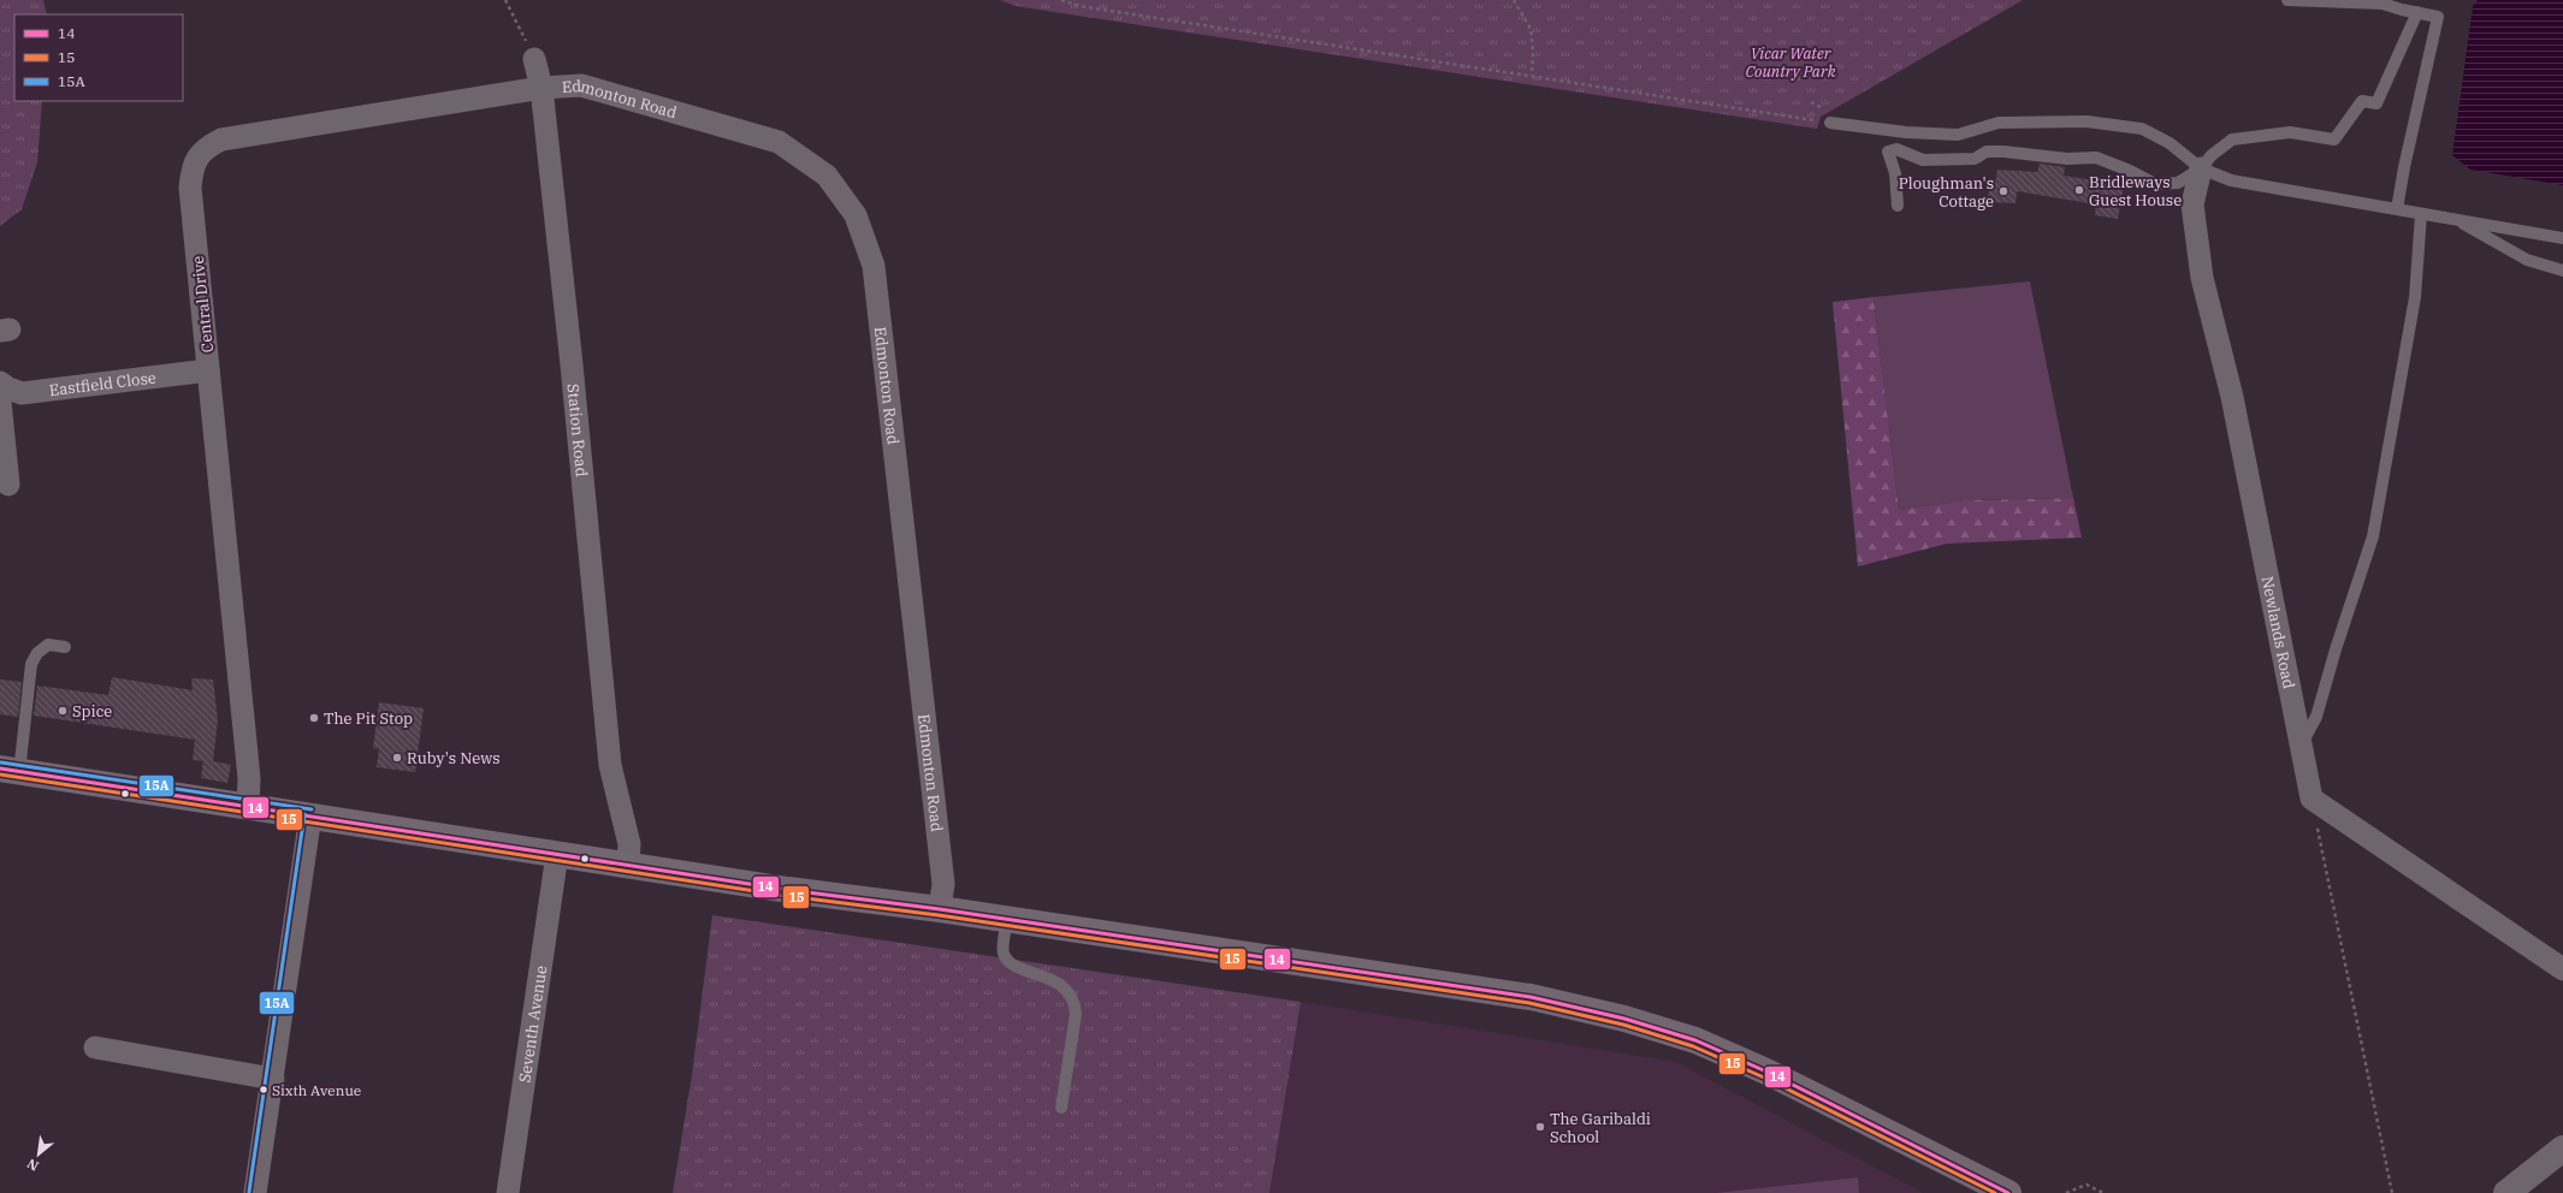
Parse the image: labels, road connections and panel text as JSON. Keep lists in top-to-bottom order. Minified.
{"streets":{"street":["Edmonton Road","Central Drive","Eastfield Close","Station Road","Newlands Road","Seventh Avenue"]},"crossings":[["Edmonton Road","Central Drive"],["Edmonton Road","Station Road"],["Central Drive","Eastfield Close"],["Central Drive","Station Road"]],"parks":["Vicar Water Country Park"],"places":["Bridleways Guest House","Ploughman's Cottage","Spice","The Pit Stop","Ruby's News","Sixth Avenue","The Garibaldi School"],"lines":["transit line 15A","transit line 14","transit line 15"],"legend":["14","15","15A"],"north":"bottom left"}
